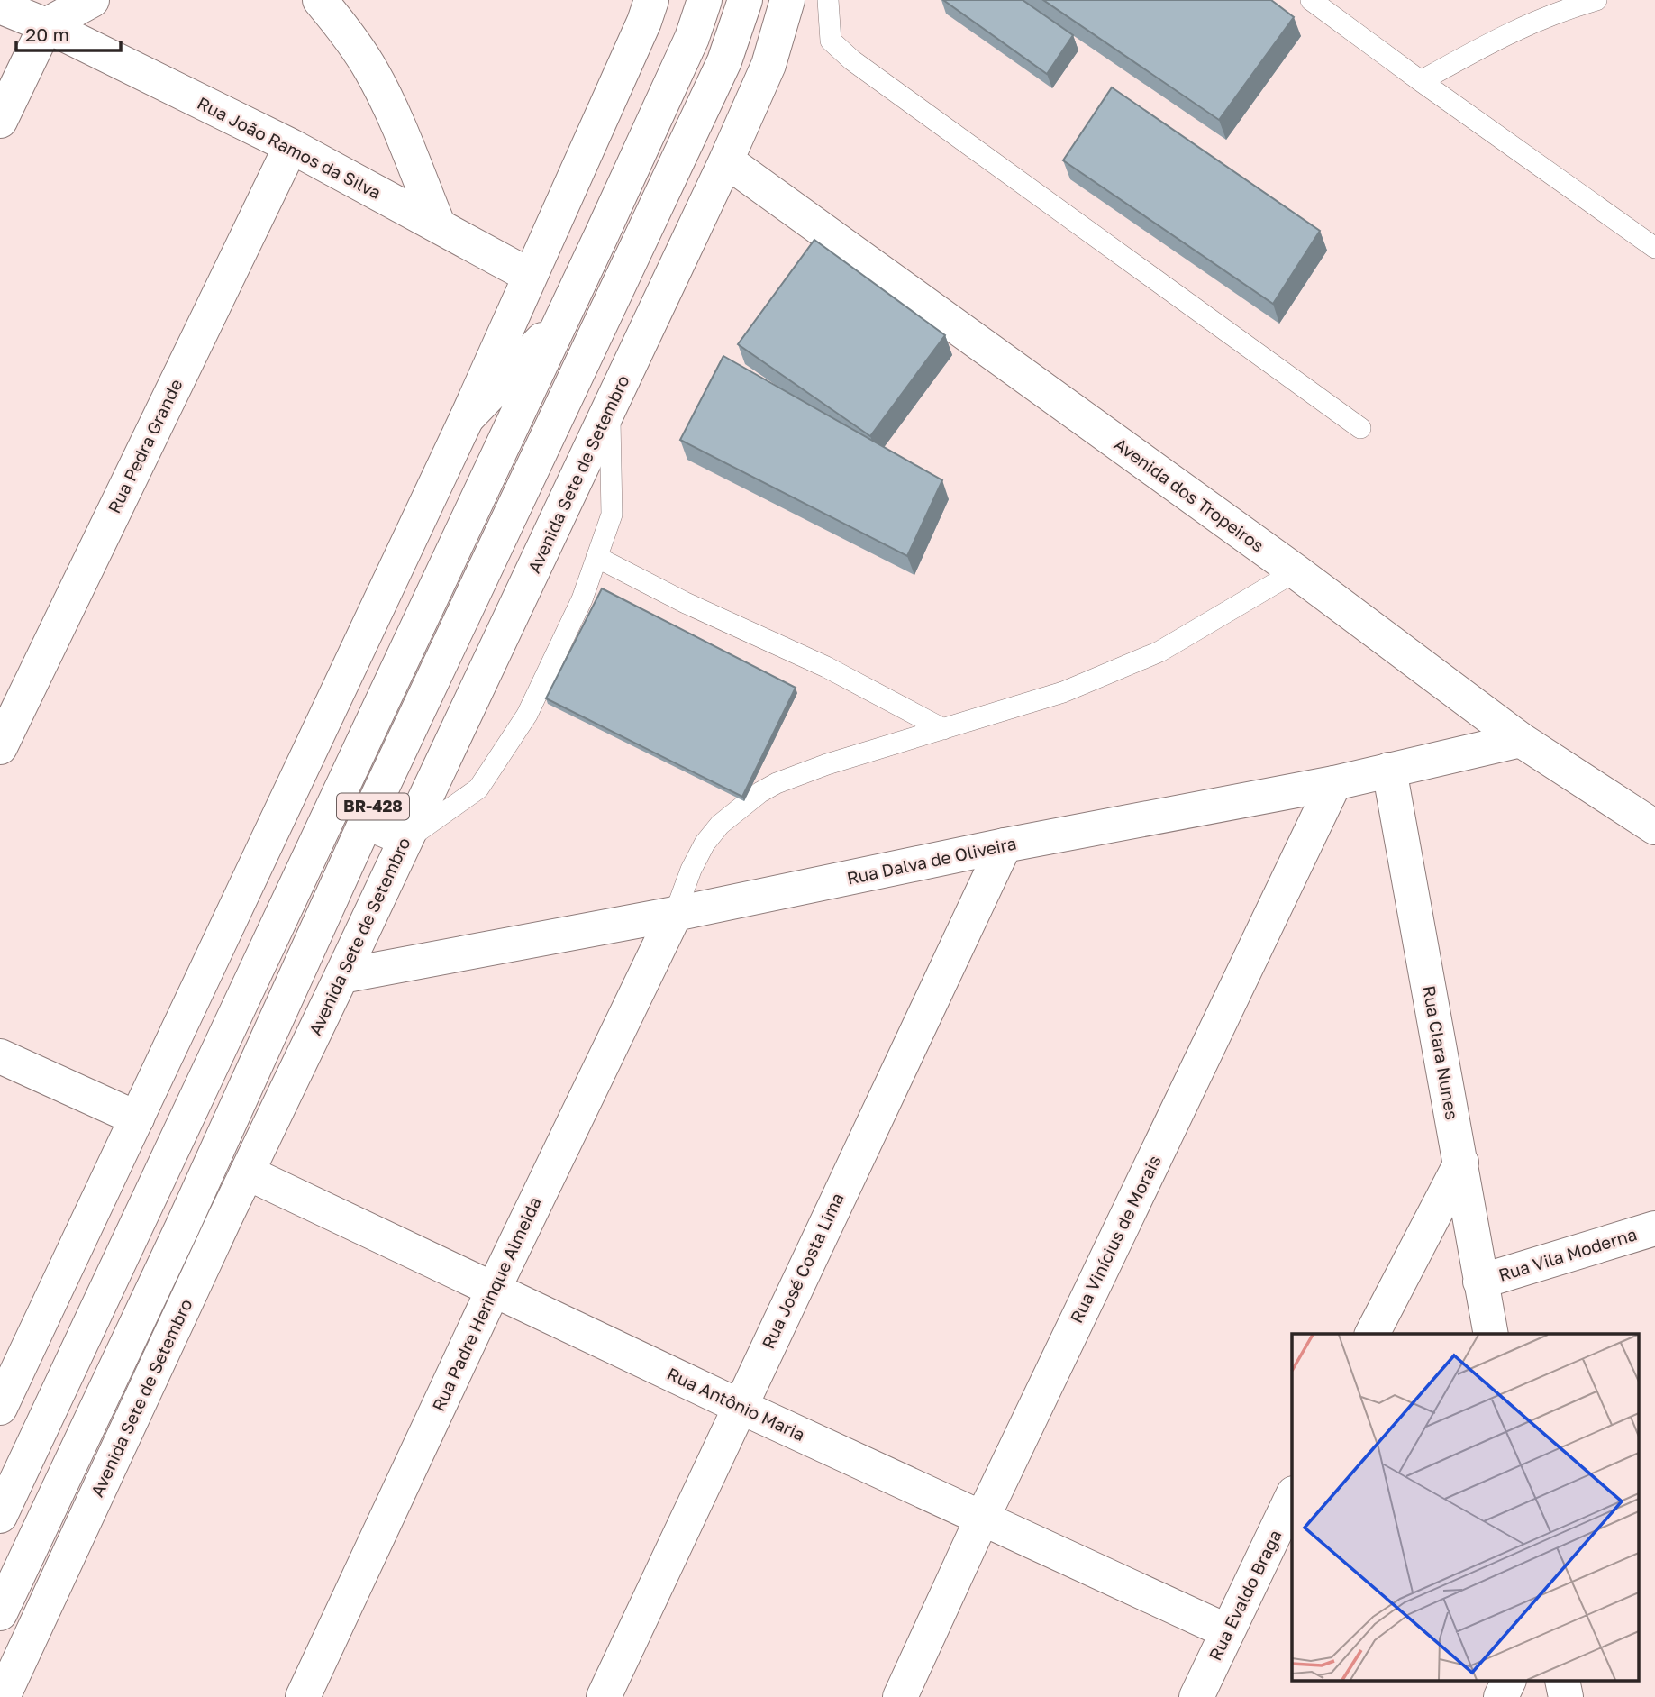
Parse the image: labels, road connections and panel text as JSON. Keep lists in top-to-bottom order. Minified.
{"streets":{"main road":["Rua João Ramos da Silva","Rua Pedra Grande","Avenida Sete de Setembro","Avenida dos Tropeiros","BR-428","Rua Dalva de Oliveira","Rua Clara Nunes","Rua Vinícius de Morais","Rua Vila Moderna","Rua José Costa Lima","Rua Padre Herinque Almeida","Rua Antônio Maria","Rua Evaldo Braga"]},"crossings":[["Rua João Ramos da Silva","Rua Pedra Grande"],["Avenida Sete de Setembro","Avenida dos Tropeiros"],["Avenida Sete de Setembro","Rua Dalva de Oliveira"],["Avenida Sete de Setembro","Rua Antônio Maria"],["Avenida dos Tropeiros","Rua Dalva de Oliveira"],["Rua Dalva de Oliveira","Rua Clara Nunes"],["Rua Dalva de Oliveira","Rua Vinícius de Morais"],["Rua Dalva de Oliveira","Rua José Costa Lima"],["Rua Dalva de Oliveira","Rua Padre Herinque Almeida"],["Rua Clara Nunes","Rua Vila Moderna"],["Rua Vinícius de Morais","Rua Antônio Maria"],["Rua José Costa Lima","Rua Antônio Maria"],["Rua Padre Herinque Almeida","Rua Antônio Maria"],["Rua Antônio Maria","Rua Evaldo Braga"]],"scale_bar":"20 m"}
